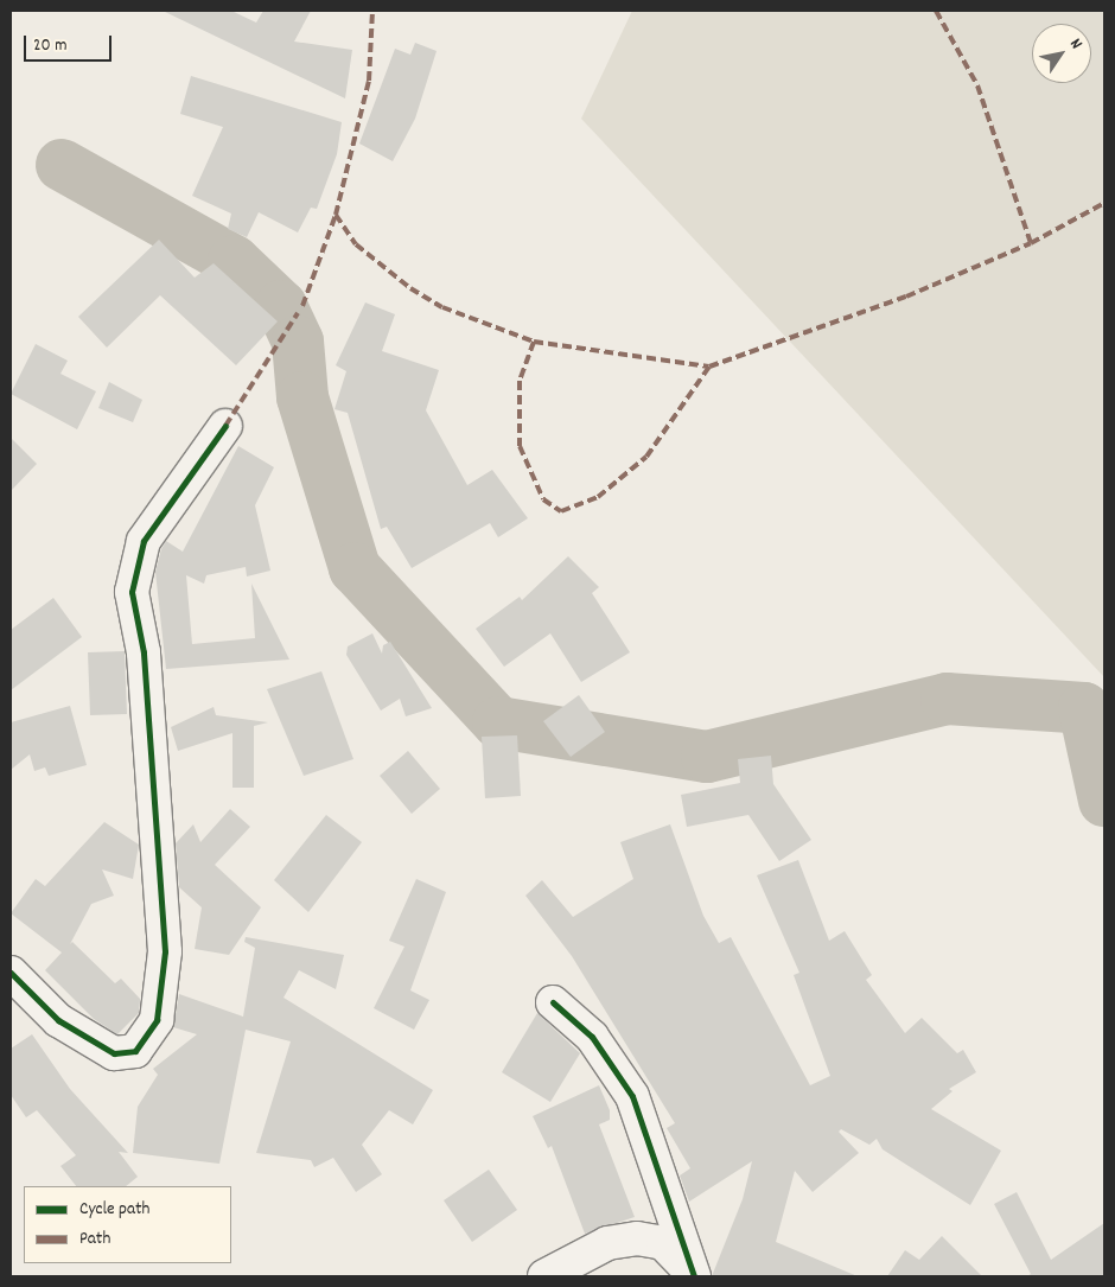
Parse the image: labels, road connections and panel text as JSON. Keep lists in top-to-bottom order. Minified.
{"legend":["Cycle path","Path"],"scale_bar":"20 m","north":"top right"}
